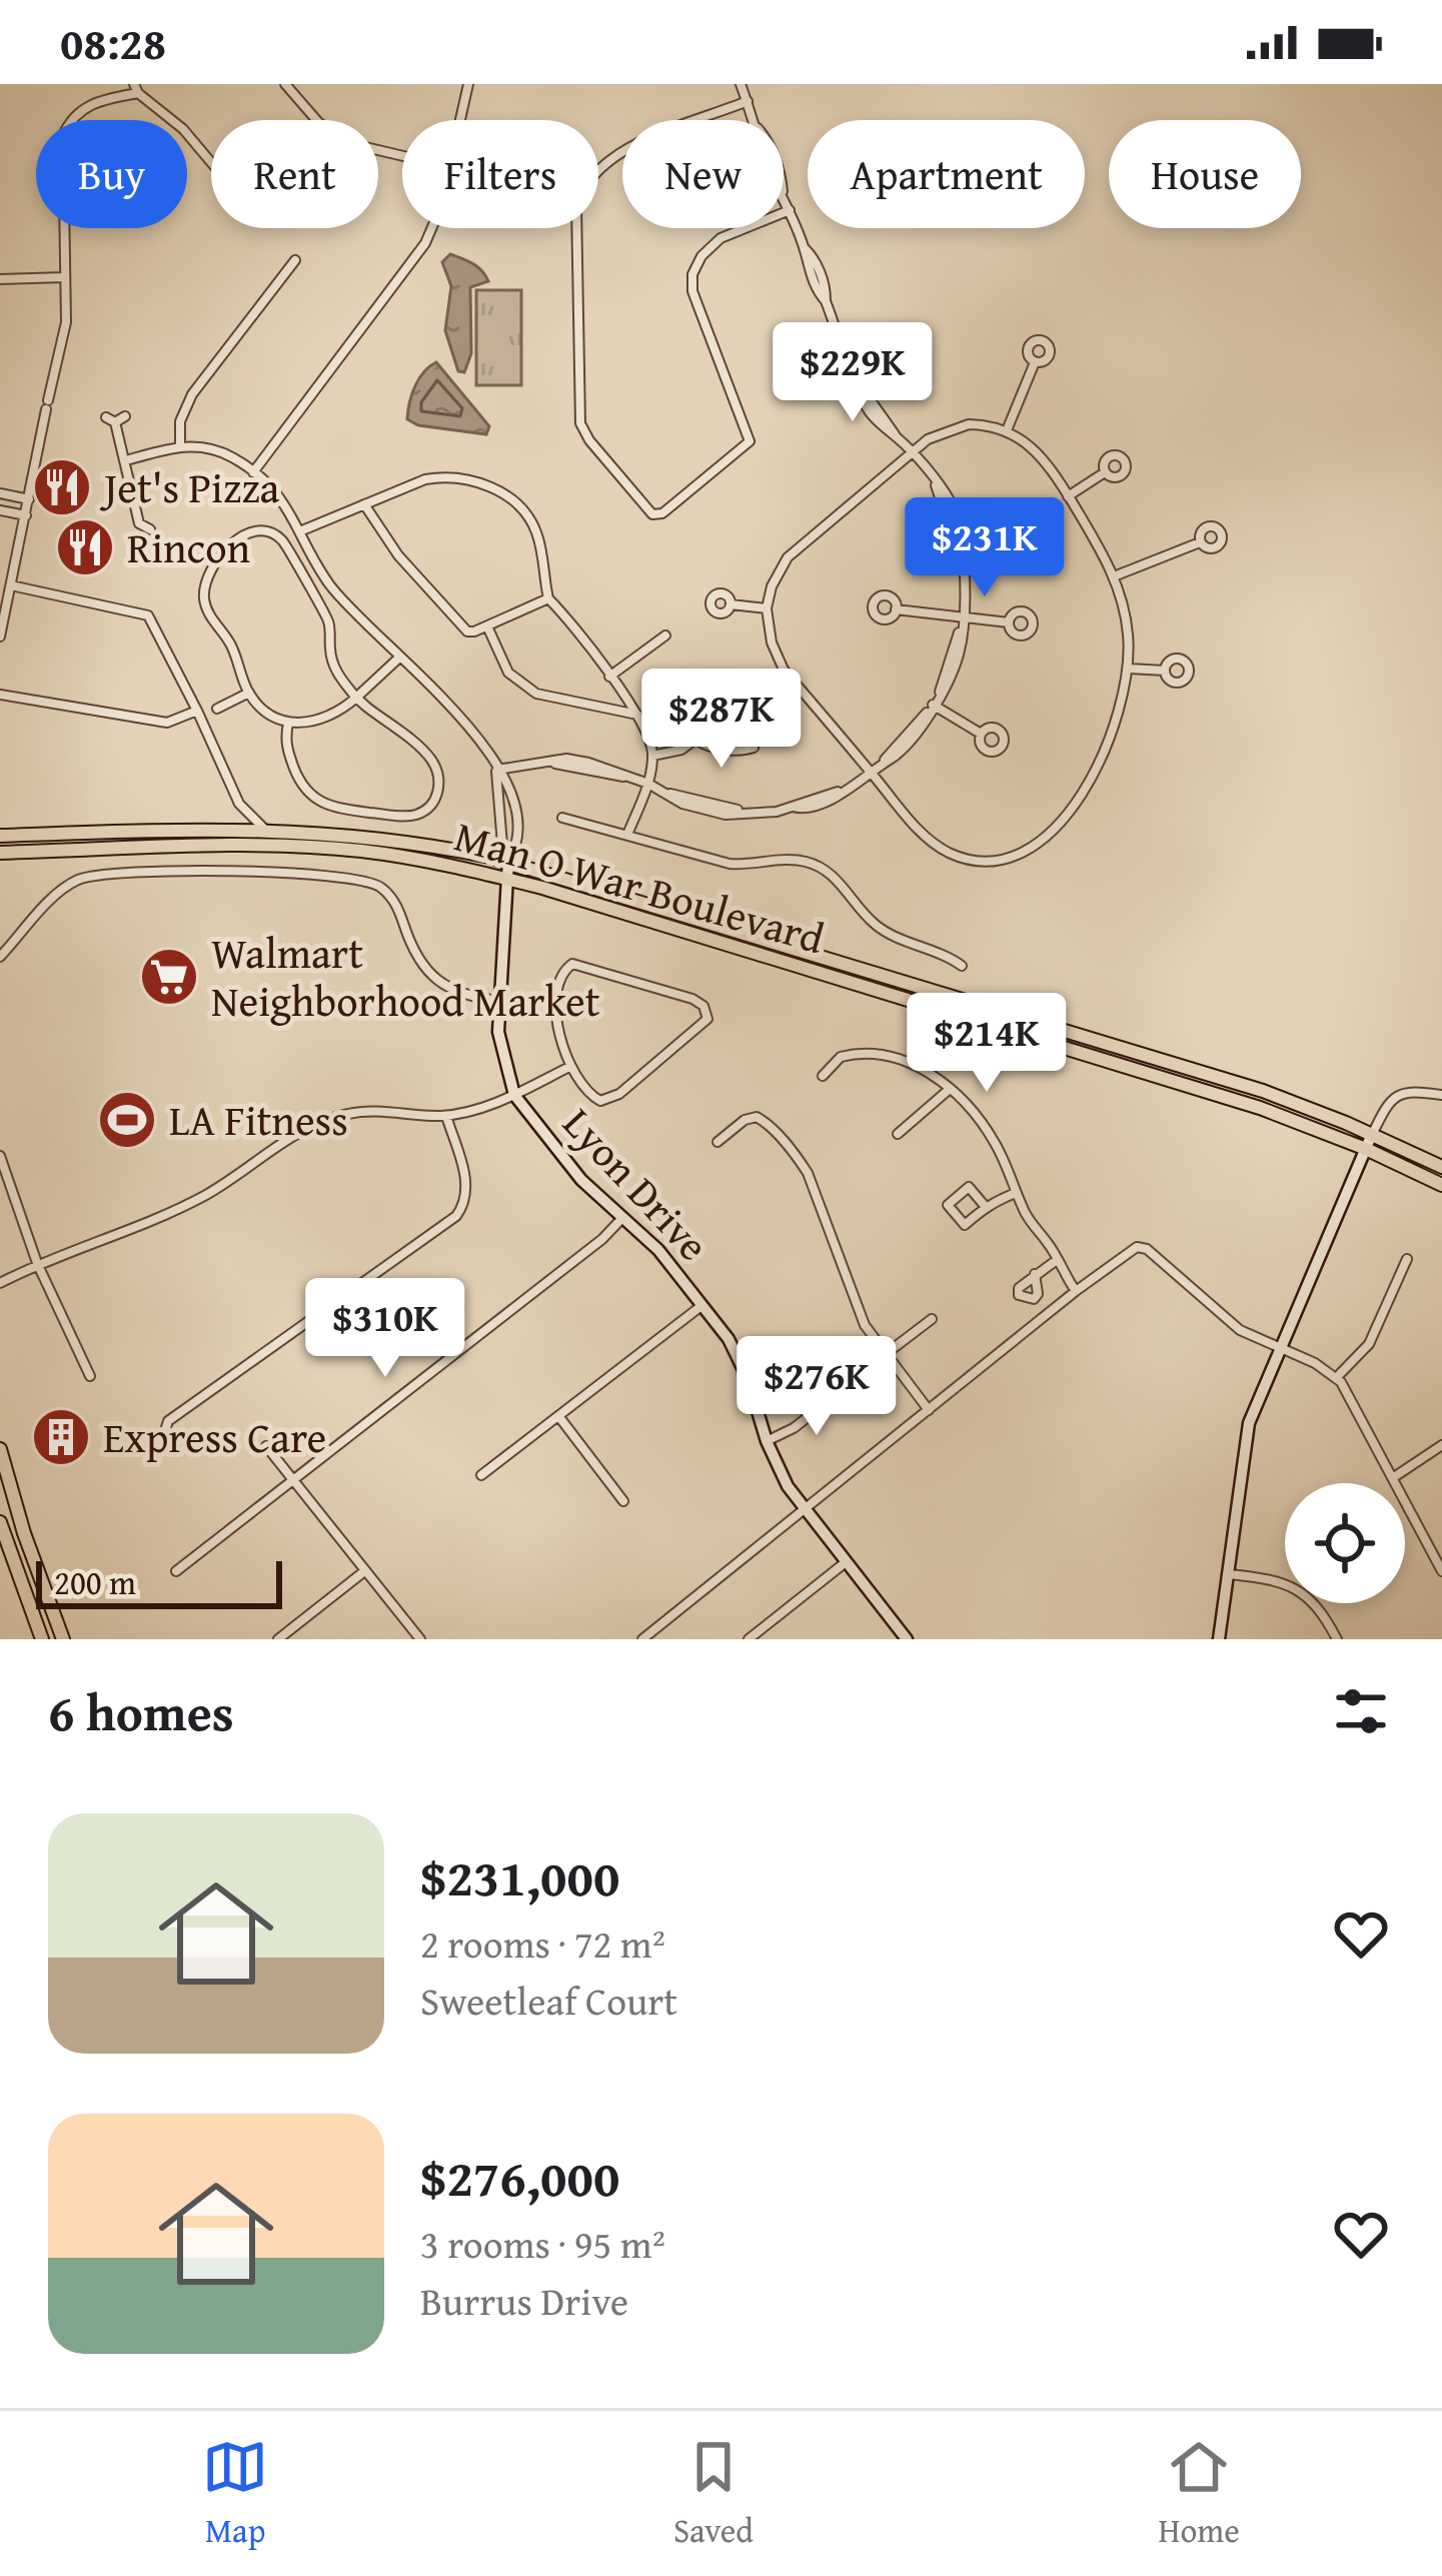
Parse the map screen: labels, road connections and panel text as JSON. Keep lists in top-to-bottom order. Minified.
{"streets":{"main road":["Man O War Boulevard"],"street":["Lyon Drive"]},"crossings":[["Man O War Boulevard","Lyon Drive"]],"places":{"restaurant":["Jet's Pizza","Rincon"],"supermarket":["Walmart Neighborhood Market"],"sports":["LA Fitness"],"building":["Express Care"]},"scale_bar":"200 m","page":{"status":"08:28","chip":["Buy","Rent","Filters","New","Apartment","House"],"price":["$229K","$231K","$287K","$214K","$310K","$276K"],"scale":"200 m","heading":"6 homes","list":[{"name":"$231,000","note":"2 rooms · 72 m² · Sweetleaf Court"},{"name":"$276,000","note":"3 rooms · 95 m² · Burrus Drive"}],"tabs":["Map","Saved","Home"]}}
